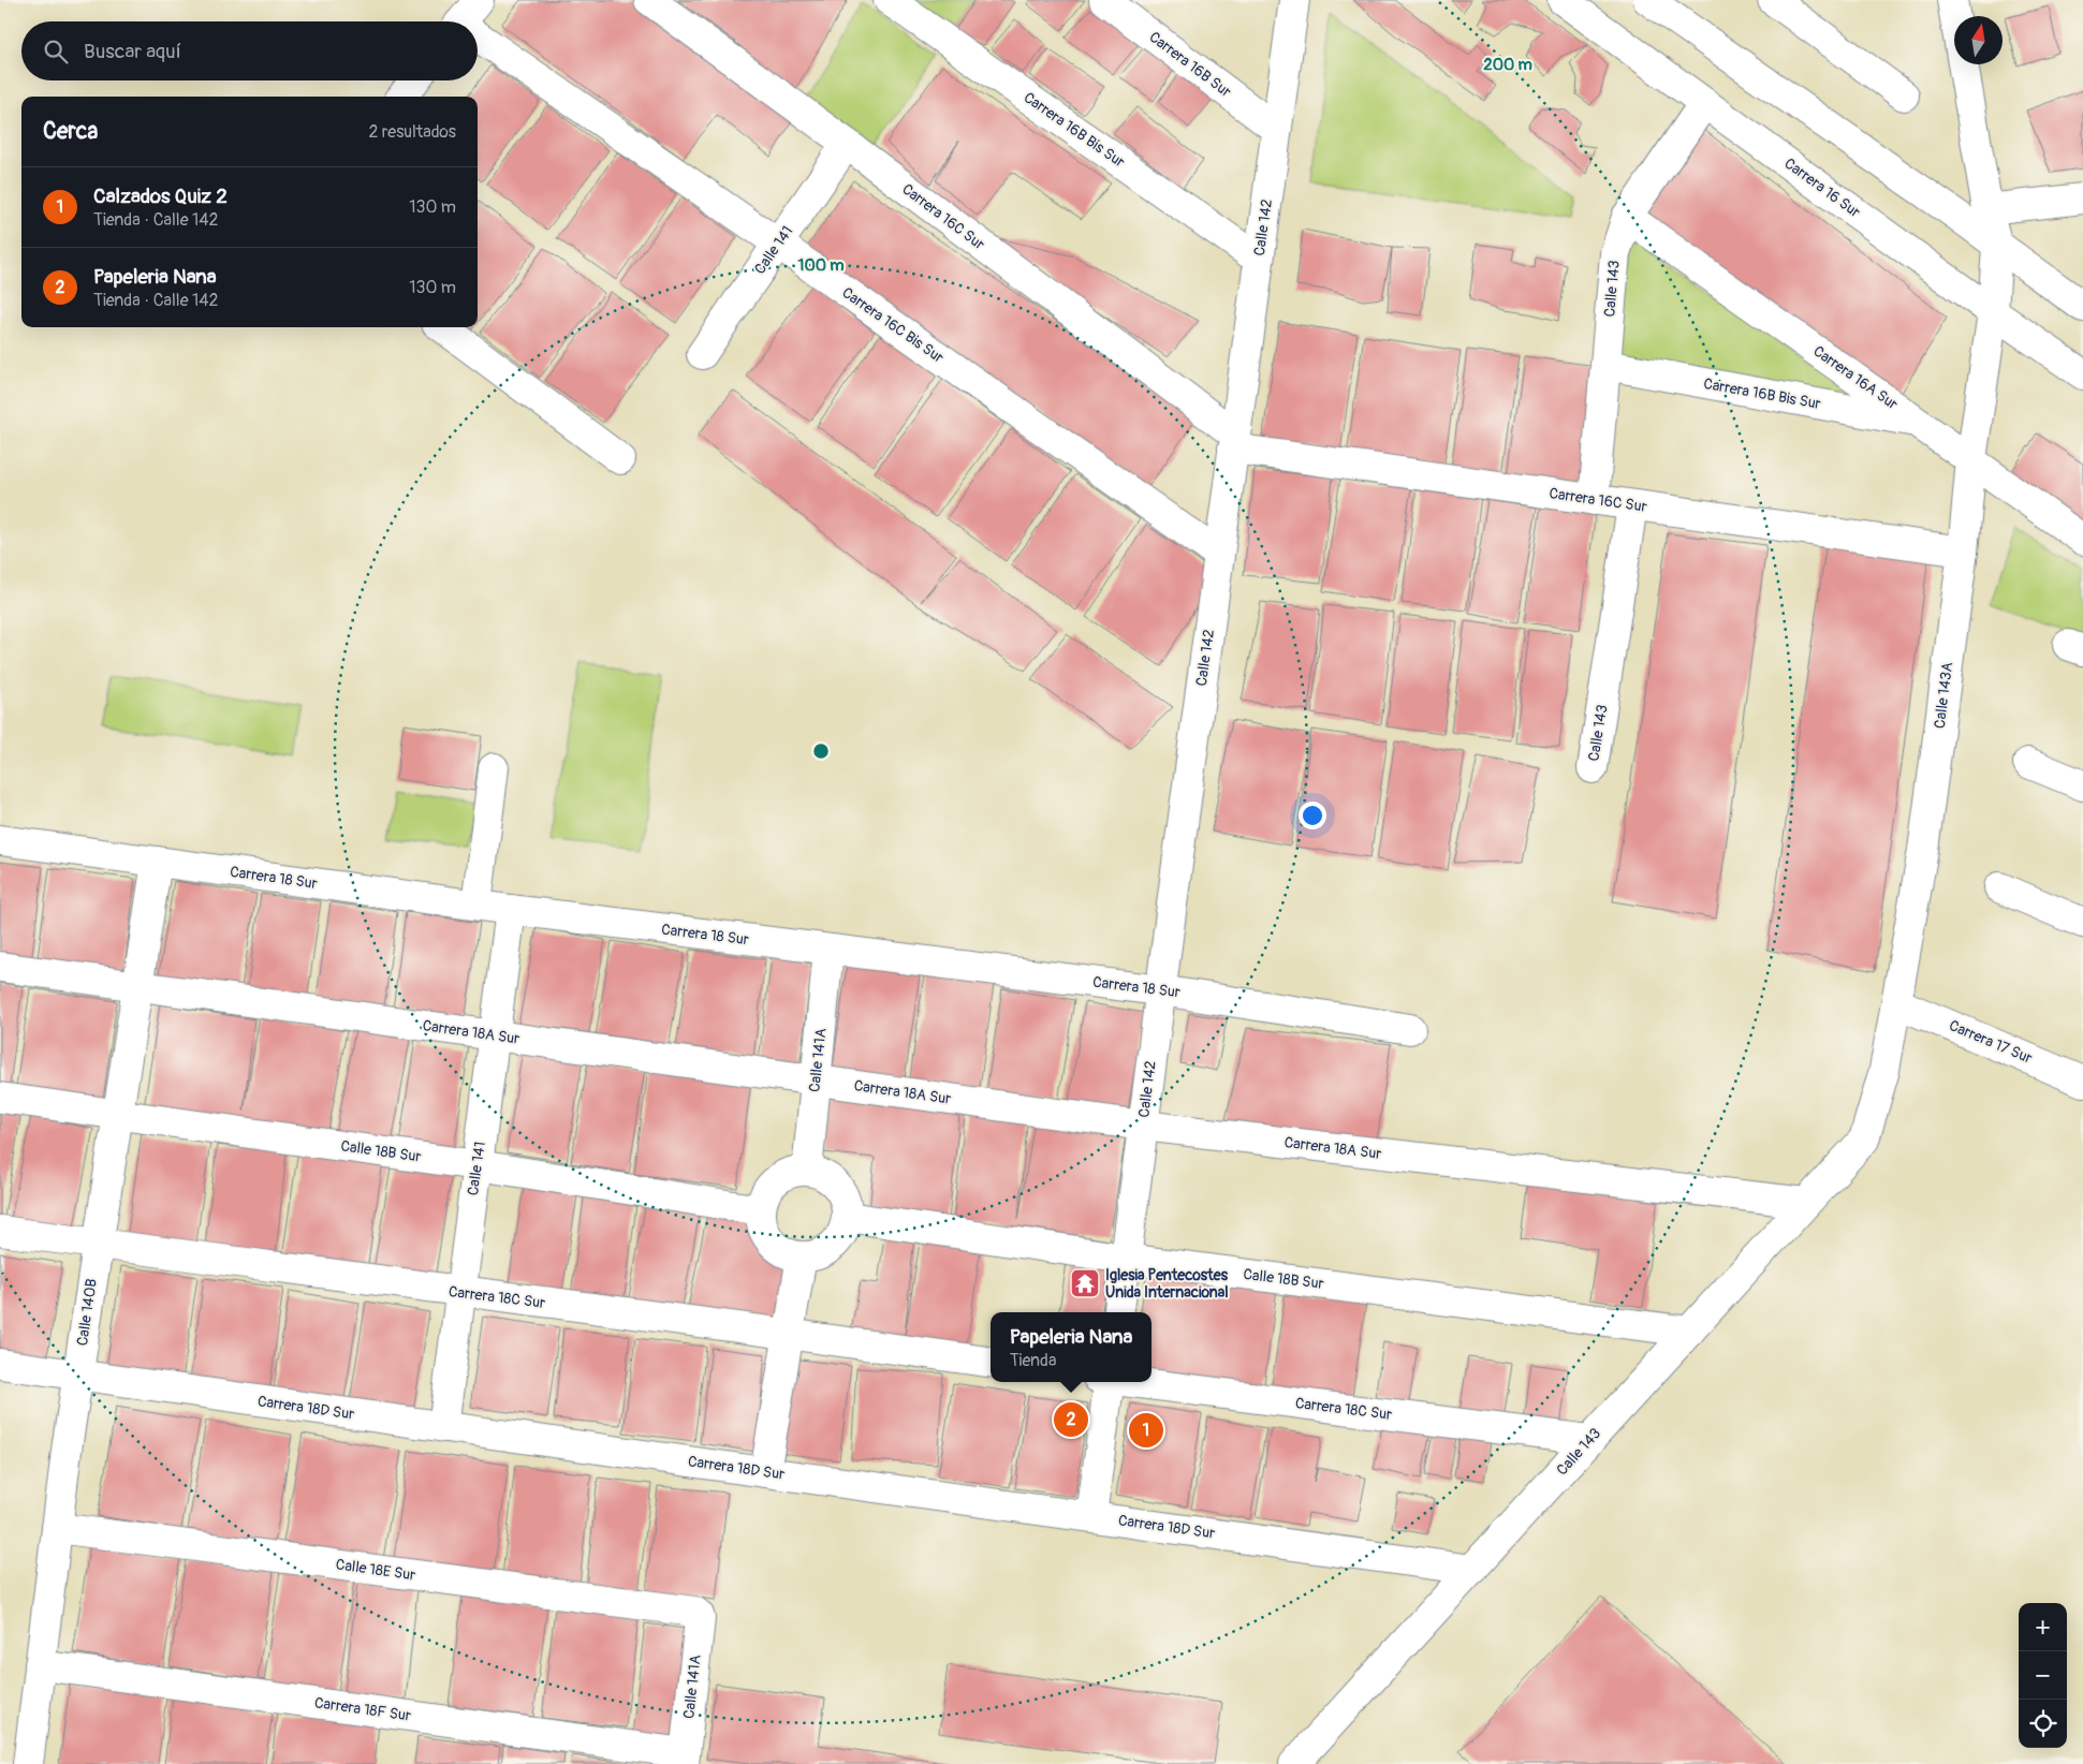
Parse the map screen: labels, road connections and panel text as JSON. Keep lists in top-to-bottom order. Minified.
{"streets":{"street":["Carrera 16B Sur","Carrera 16B Bis Sur","Carrera 16 Sur","Carrera 16C Sur","Calle 142","Calle 141","Calle 143","Carrera 16C Bis Sur","Carrera 16A Sur","Calle 143A","Carrera 18 Sur","Carrera 18A Sur","Carrera 17 Sur","Calle 141A","Calle 18B Sur","Carrera 18C Sur","Calle 140B","Carrera 18D Sur","Calle 18E Sur","Carrera 18F Sur"]},"crossings":[["Carrera 16B Sur","Calle 142"],["Carrera 16B Bis Sur","Calle 142"],["Carrera 16B Bis Sur","Calle 143"],["Carrera 16B Bis Sur","Carrera 16A Sur"],["Carrera 16 Sur","Calle 143"],["Carrera 16 Sur","Calle 143A"],["Carrera 16C Sur","Calle 142"],["Carrera 16C Sur","Calle 141"],["Carrera 16C Sur","Calle 143"],["Carrera 16C Sur","Calle 143A"],["Calle 142","Carrera 16C Bis Sur"],["Calle 142","Carrera 18 Sur"],["Calle 142","Carrera 18A Sur"],["Calle 142","Calle 18B Sur"],["Calle 141","Carrera 16C Bis Sur"],["Calle 141","Carrera 18 Sur"],["Calle 141","Carrera 18A Sur"],["Calle 141","Calle 18B Sur"],["Calle 141","Carrera 18C Sur"],["Calle 141","Carrera 18D Sur"],["Calle 143","Carrera 16A Sur"],["Calle 143","Calle 143A"],["Calle 143","Carrera 18A Sur"],["Calle 143","Calle 18B Sur"],["Calle 143","Carrera 18C Sur"],["Calle 143","Carrera 18D Sur"],["Carrera 16A Sur","Calle 143A"],["Calle 143A","Carrera 17 Sur"],["Carrera 18 Sur","Calle 141A"],["Carrera 18 Sur","Calle 140B"],["Carrera 18A Sur","Calle 141A"],["Carrera 18A Sur","Calle 140B"],["Calle 141A","Calle 18B Sur"],["Calle 141A","Calle 18E Sur"],["Calle 141A","Carrera 18F Sur"],["Calle 18B Sur","Calle 140B"],["Carrera 18C Sur","Calle 140B"],["Calle 140B","Carrera 18D Sur"],["Calle 140B","Calle 18E Sur"],["Calle 140B","Carrera 18F Sur"]],"places":{"temple":["Iglesia Pentecostes Unida Internacional"]},"north":"top","page":{"search":"Buscar aquí","heading":["Cerca","2 resultados"],"list":[{"mark":"1","name":"Calzados Quiz 2","note":"Tienda · Calle 142","value":"130 m"},{"mark":"2","name":"Papeleria Nana","note":"Tienda · Calle 142","value":"130 m"}],"popup":["Papeleria Nana","Tienda"],"pins":["2","1"],"map_buttons":["+","−"]},"rings":["200 m","100 m"]}
